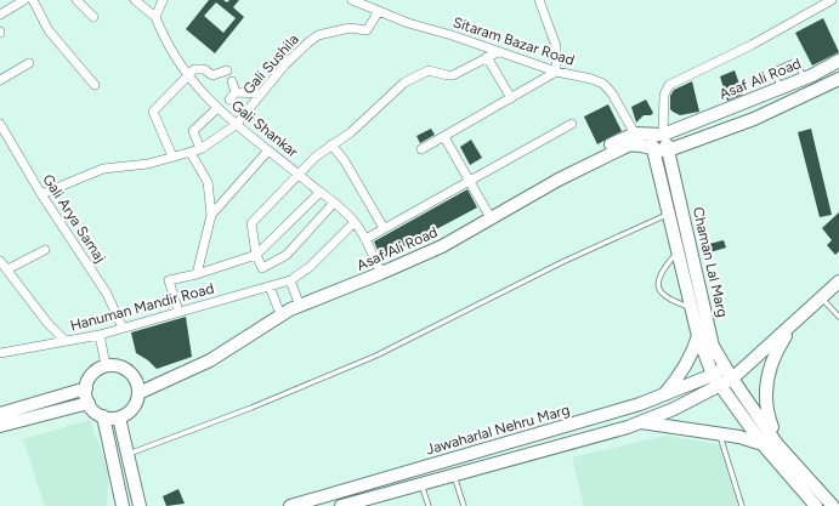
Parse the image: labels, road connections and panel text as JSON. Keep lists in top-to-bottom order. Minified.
{"streets":{"main road":["Asaf Ali Road","Chaman Lal Marg","Jawaharlal Nehru Marg"],"street":["Sitaram Bazar Road","Gali Sushila","Gali Shankar","Gali Arya Samaj","Hanuman Mandir Road"]},"crossings":[["Sitaram Bazar Road","Gali Sushila"],["Sitaram Bazar Road","Asaf Ali Road"],["Gali Sushila","Gali Shankar"],["Gali Sushila","Gali Arya Samaj"],["Asaf Ali Road","Gali Shankar"],["Gali Shankar","Hanuman Mandir Road"],["Gali Arya Samaj","Hanuman Mandir Road"],["Chaman Lal Marg","Jawaharlal Nehru Marg"]]}
